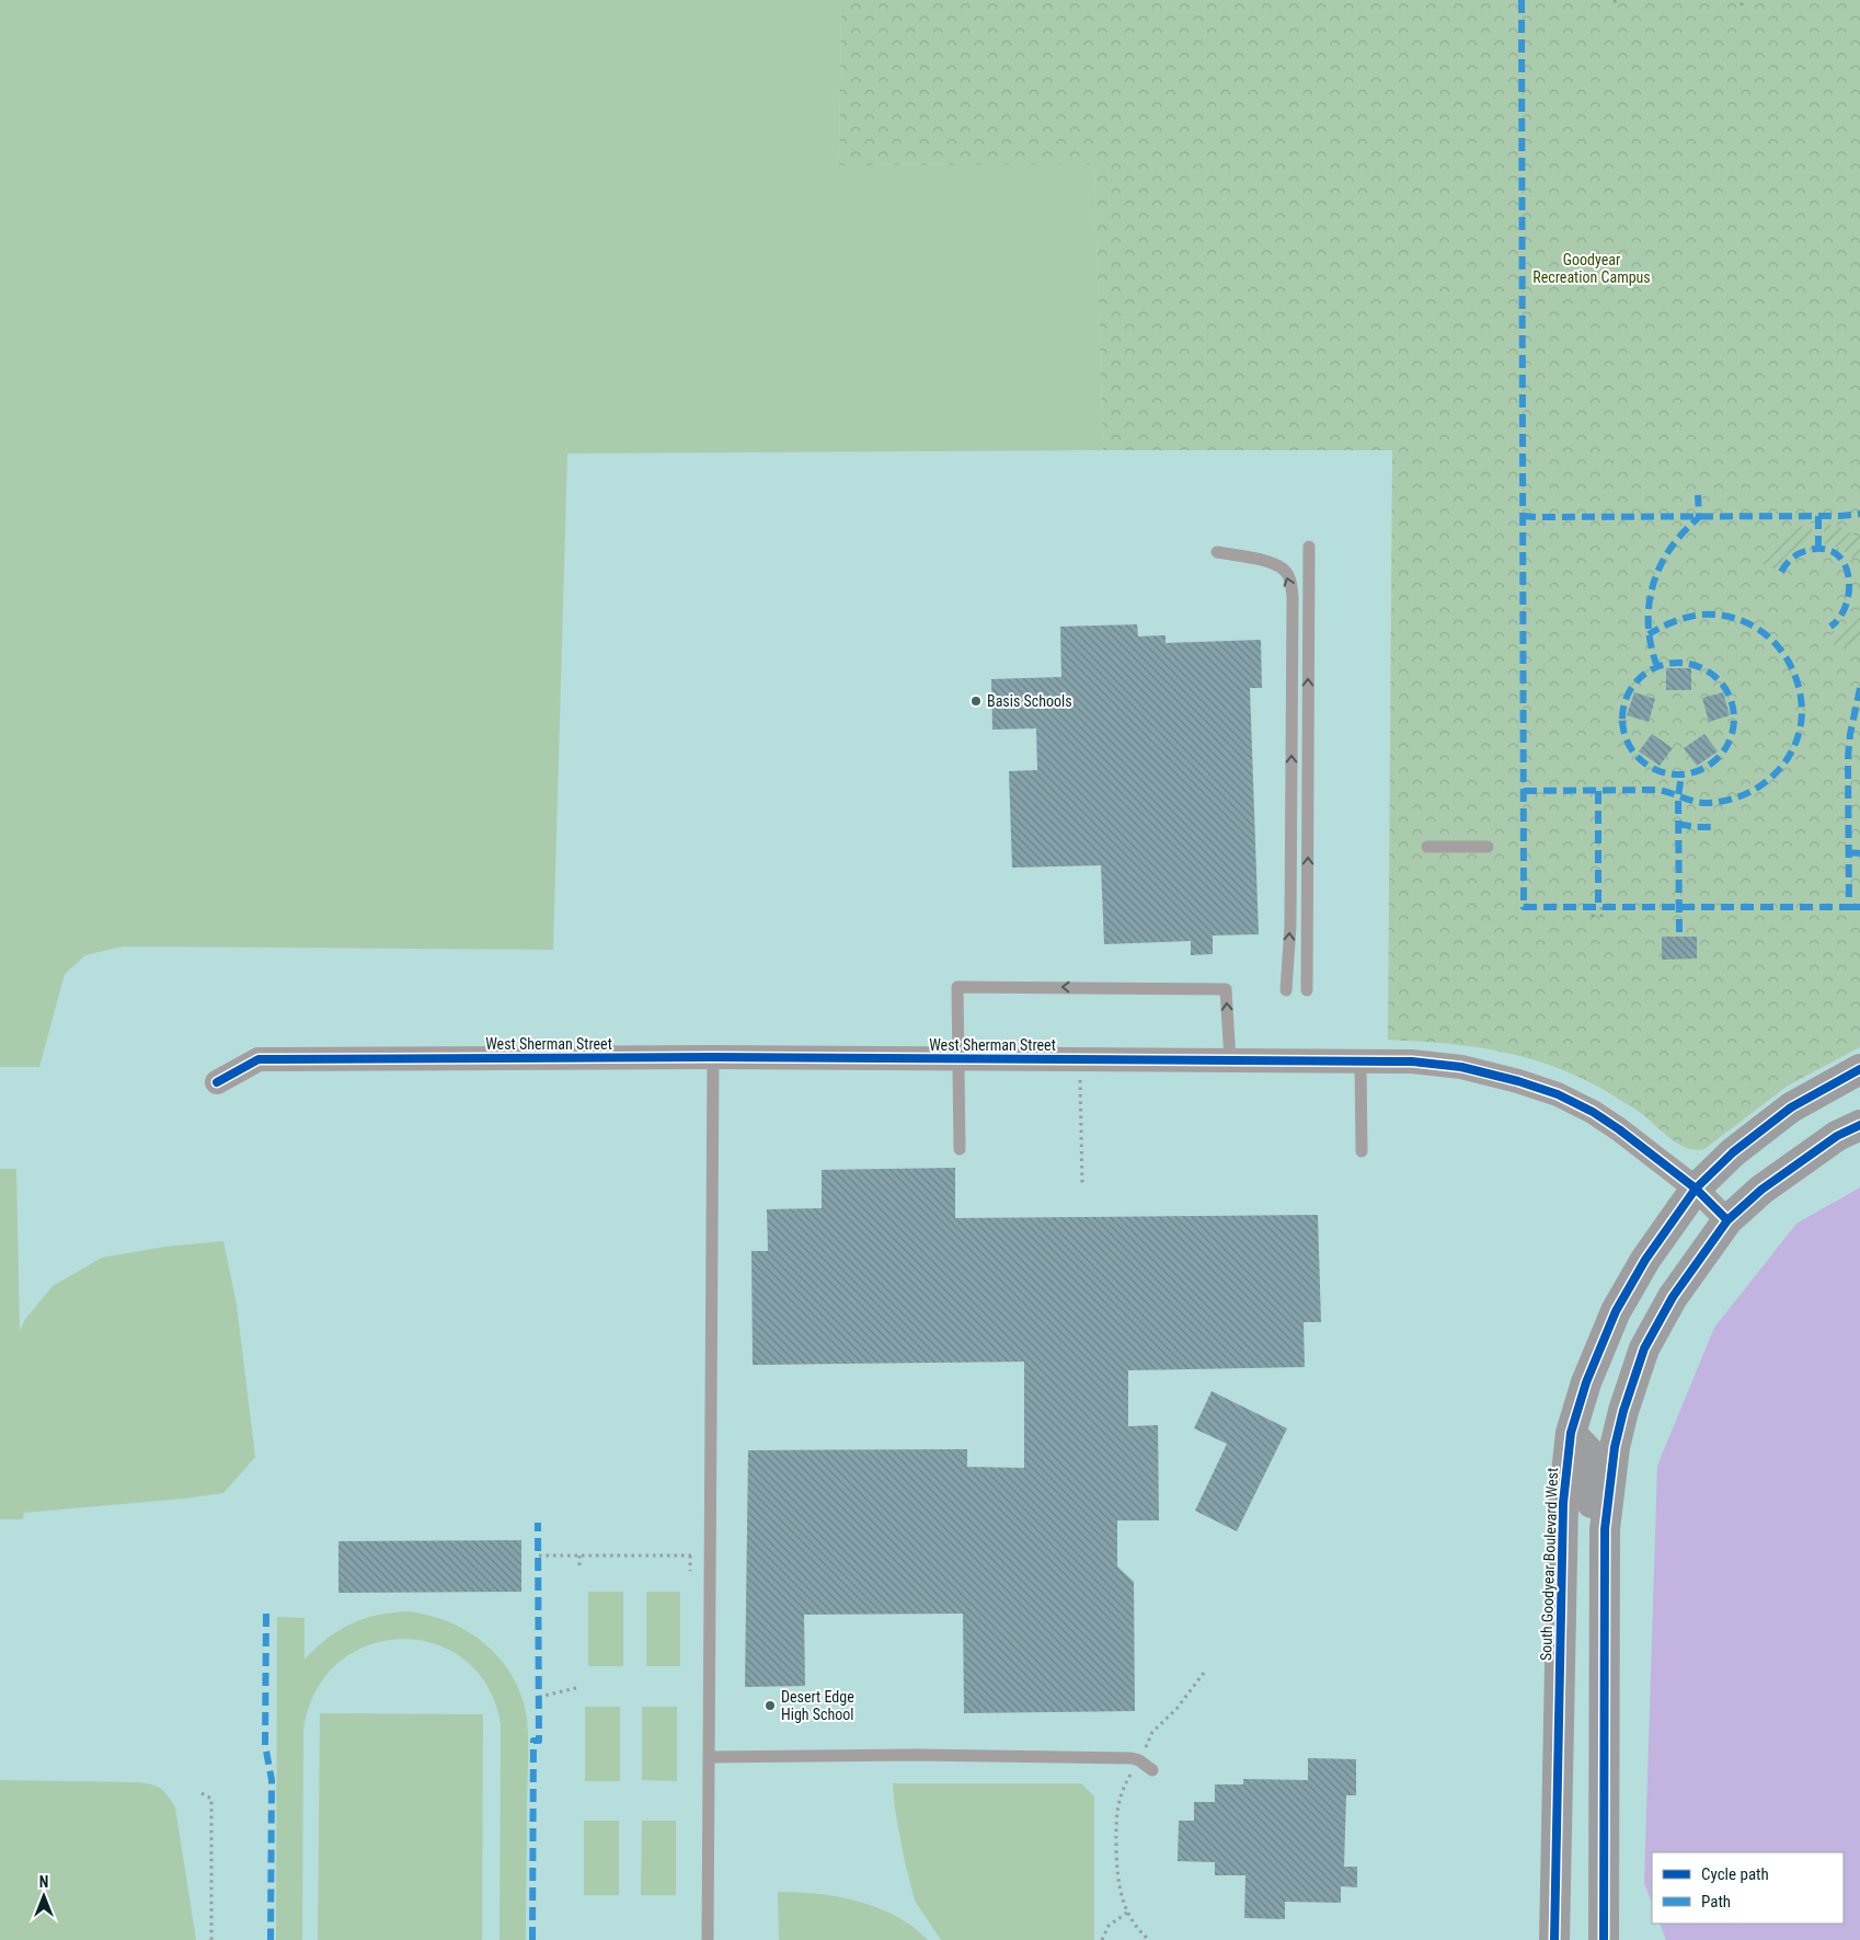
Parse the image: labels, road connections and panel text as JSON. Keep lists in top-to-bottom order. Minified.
{"streets":{"street":["West Sherman Street","South Goodyear Boulevard West"]},"crossings":[["West Sherman Street","South Goodyear Boulevard West"]],"parks":["Goodyear Recreation Campus"],"places":["Basis Schools","Desert Edge High School"],"legend":["Cycle path","Path"],"north":"top"}
